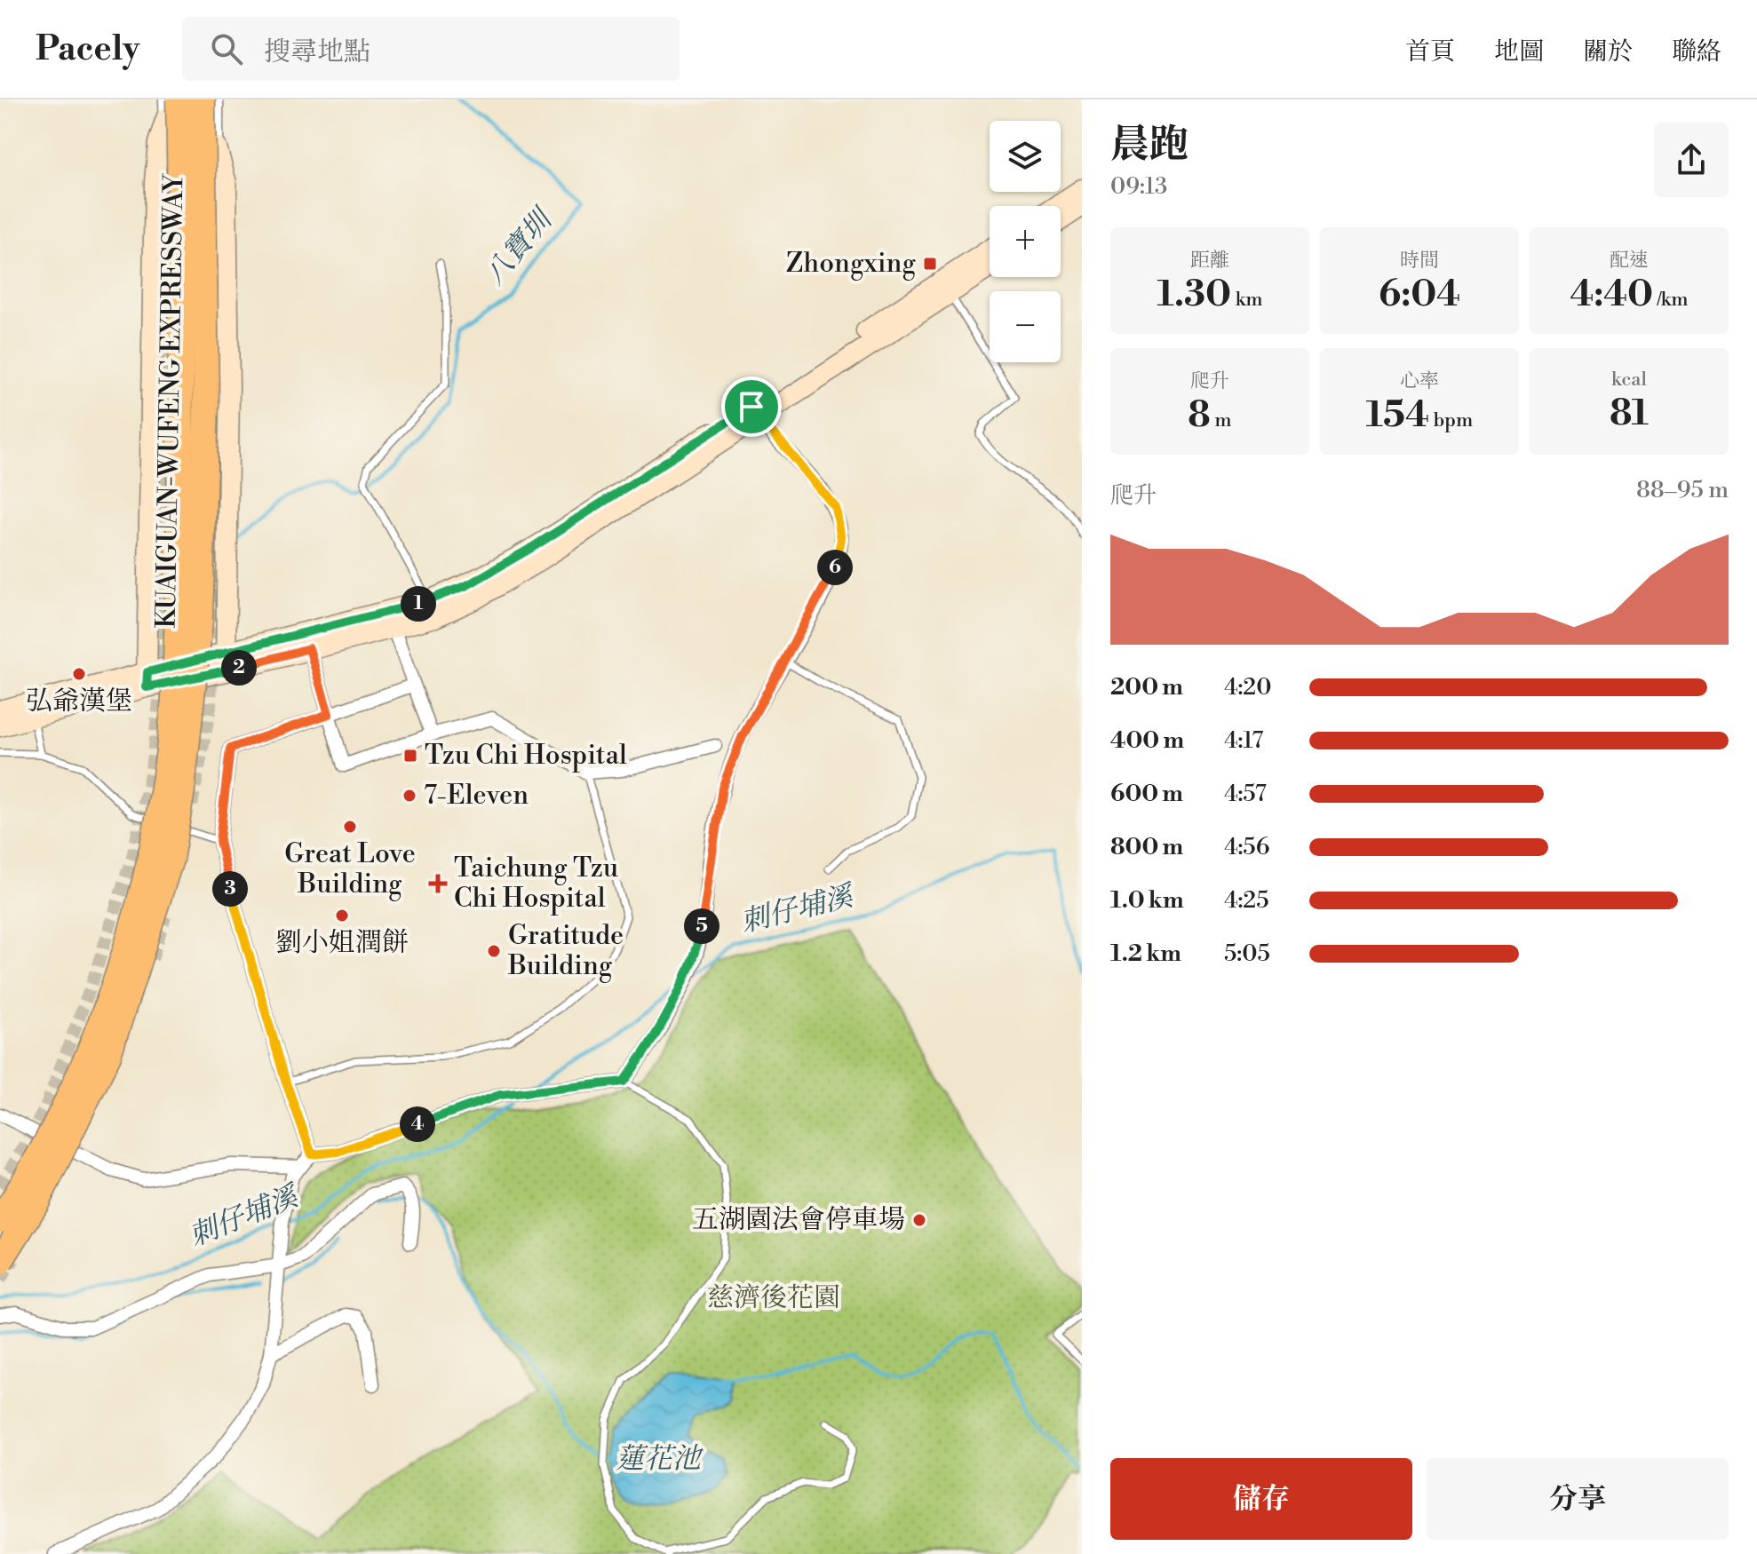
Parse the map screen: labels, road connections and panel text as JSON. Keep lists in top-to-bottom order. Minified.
{"streets":{"highway":["KUAIGUAN-WUFENG EXPRESSWAY"]},"water":["八寶圳","刺仔埔溪","蓮花池"],"parks":["慈濟後花園"],"places":{"transit":["Zhongxing","Tzu Chi Hospital"],"other":["弘爺漢堡","7-Eleven","Great Love Building","劉小姐潤餅","Gratitude Building","五湖園法會停車場"],"health":["Taichung Tzu Chi Hospital"]},"page":{"header":"Pacely","search":"搜尋地點","nav":["首頁","地圖","關於","聯絡"],"heading":["晨跑","09:13"],"map_buttons":["+","−"],"stats":[["距離","1.30 km"],["時間","6:04"],["配速","4:40 /km"],["爬升","8 m"],["心率","154 bpm"],["kcal","81"]],"chart":["爬升","88–95 m"],"pins":["6","1","2","3","5","4"],"list":[{"name":"200 m","note":"4:20"},{"name":"400 m","note":"4:17"},{"name":"600 m","note":"4:57"},{"name":"800 m","note":"4:56"},{"name":"1.0 km","note":"4:25"},{"name":"1.2 km","note":"5:05"}],"buttons":["儲存","分享"]}}
